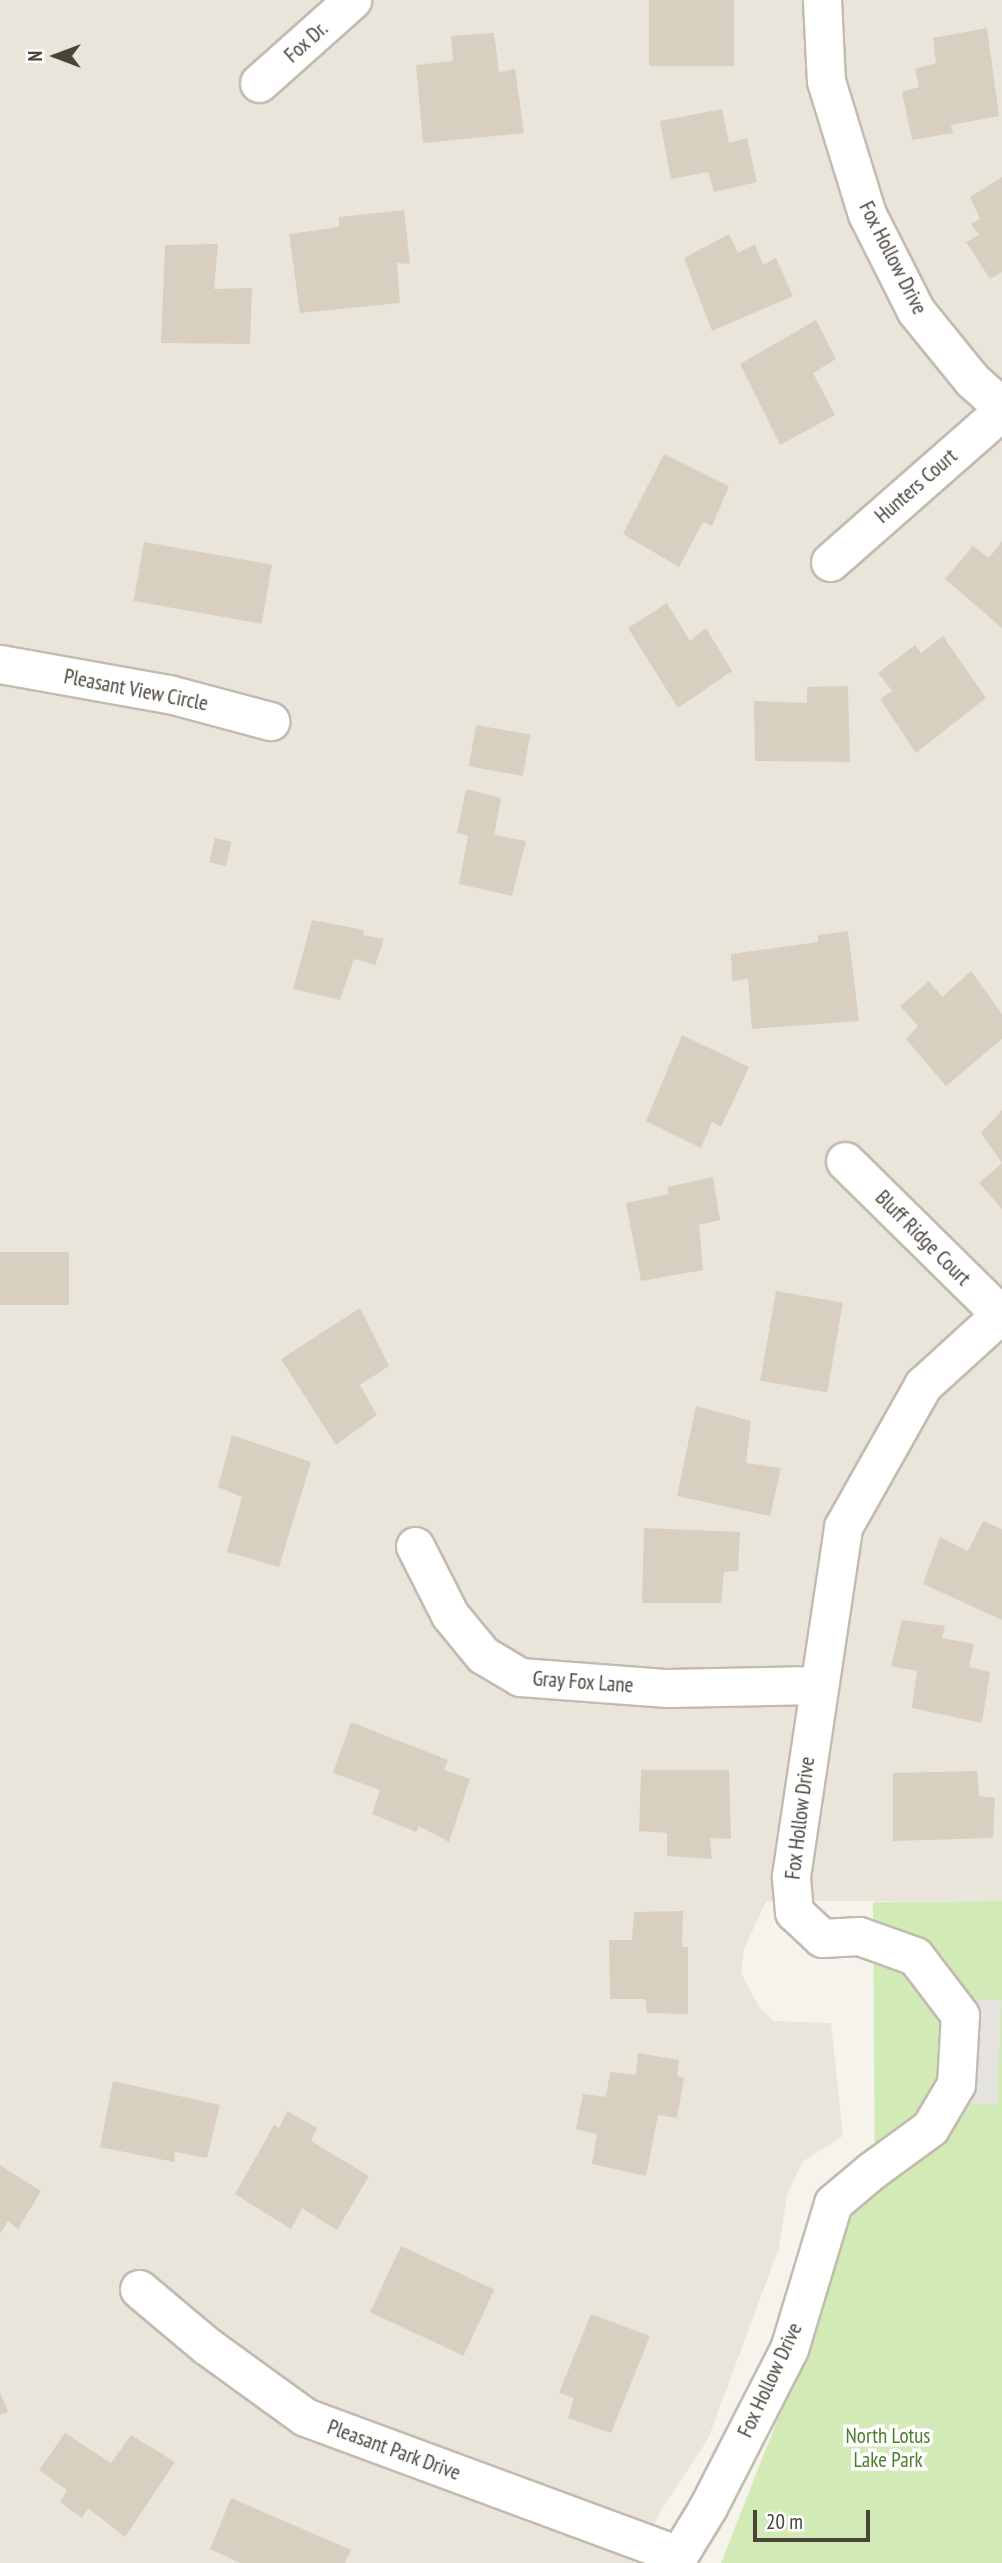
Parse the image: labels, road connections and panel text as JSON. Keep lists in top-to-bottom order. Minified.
{"streets":{"street":["Fox Dr.","Fox Hollow Drive","Hunters Court","Pleasant View Circle","Bluff Ridge Court","Gray Fox Lane","Pleasant Park Drive"]},"crossings":[["Fox Hollow Drive","Hunters Court"],["Fox Hollow Drive","Bluff Ridge Court"],["Fox Hollow Drive","Gray Fox Lane"],["Fox Hollow Drive","Pleasant Park Drive"]],"parks":["North Lotus Lake Park"],"scale_bar":"20 m","north":"left"}
